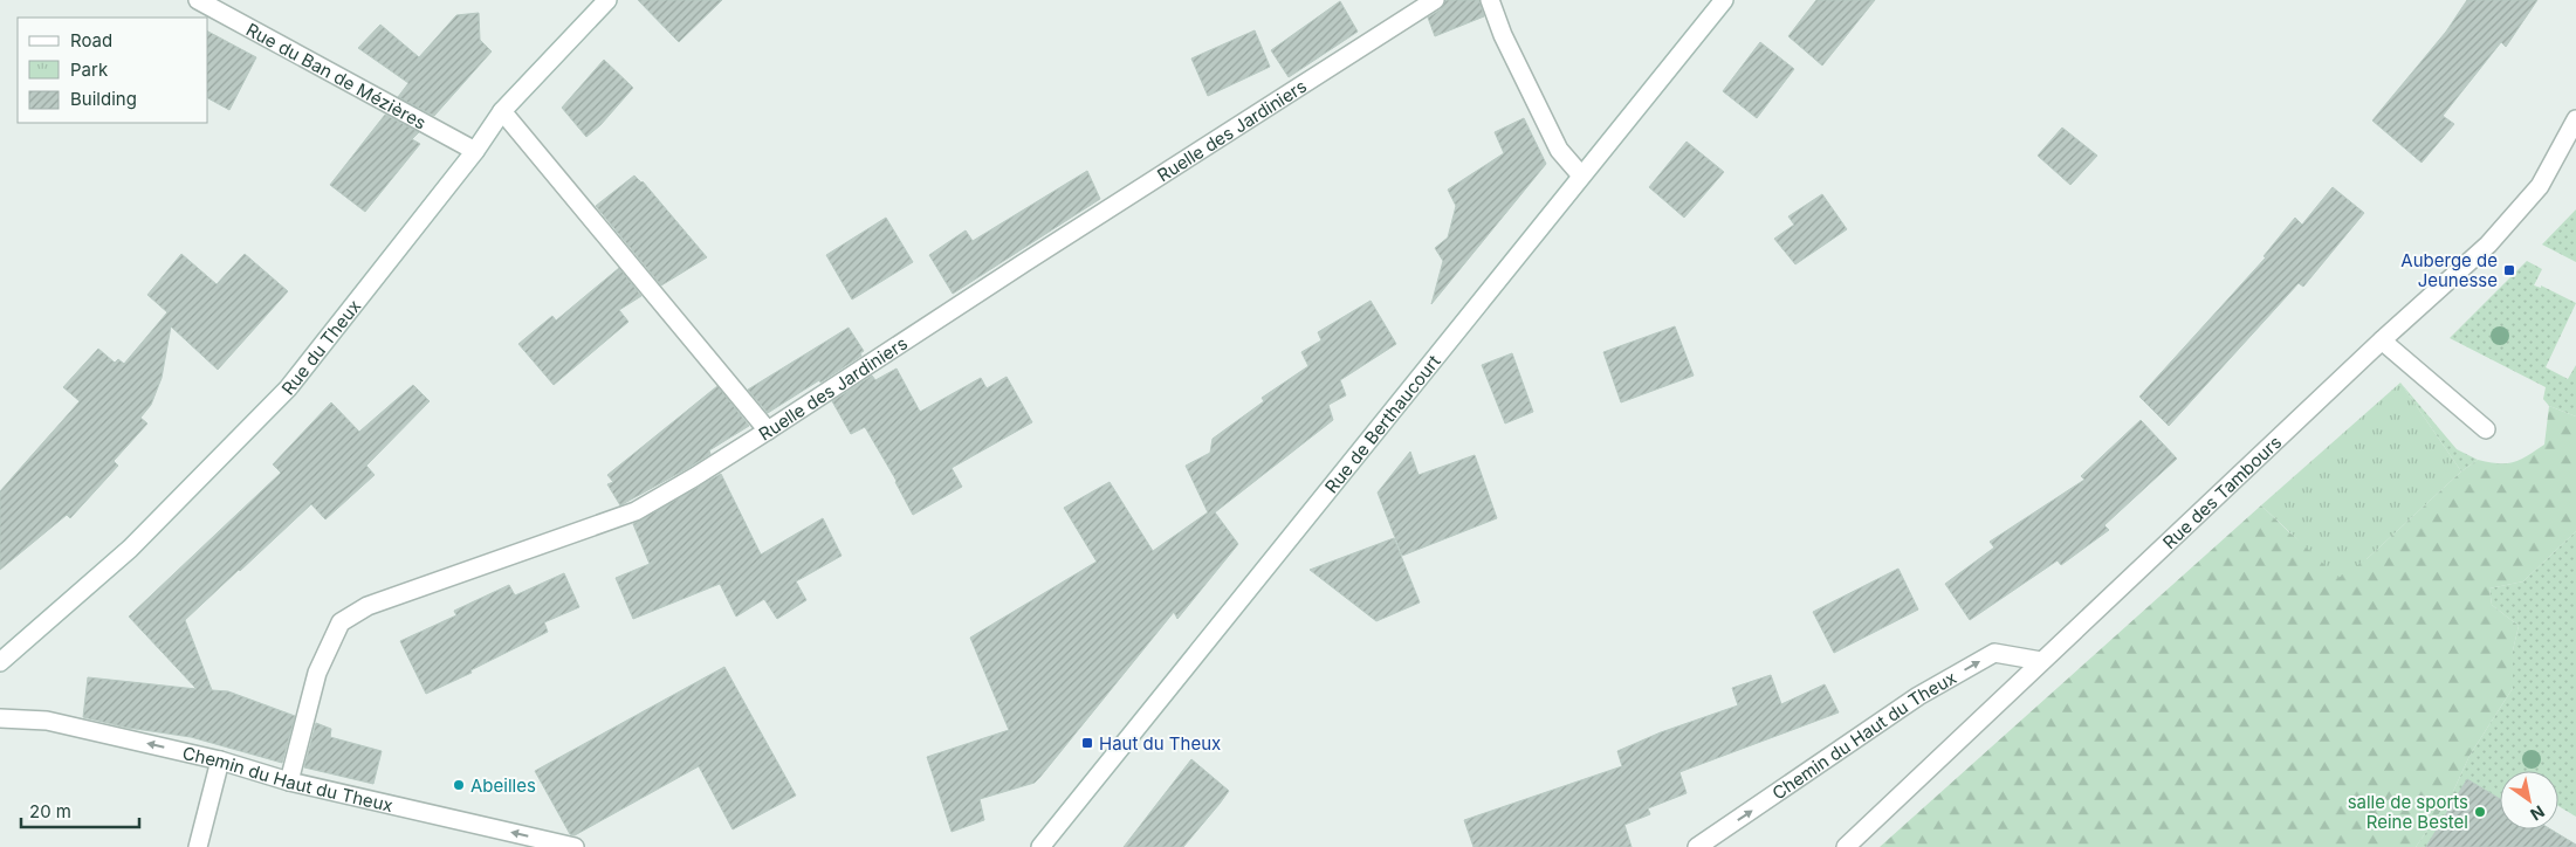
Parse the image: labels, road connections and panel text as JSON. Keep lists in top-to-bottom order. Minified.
{"streets":{"street":["Rue du Ban de Mézières","Ruelle des Jardiniers","Rue du Theux","Rue de Berthaucourt","Rue des Tambours","Chemin du Haut du Theux"]},"crossings":[["Rue du Ban de Mézières","Rue du Theux"],["Ruelle des Jardiniers","Chemin du Haut du Theux"],["Rue des Tambours","Chemin du Haut du Theux"]],"places":{"transit":["Auberge de Jeunesse","Haut du Theux"],"other":["Abeilles","salle de sports Reine Bestel"]},"legend":["Road","Park","Building"],"scale_bar":"20 m","north":"bottom right"}
